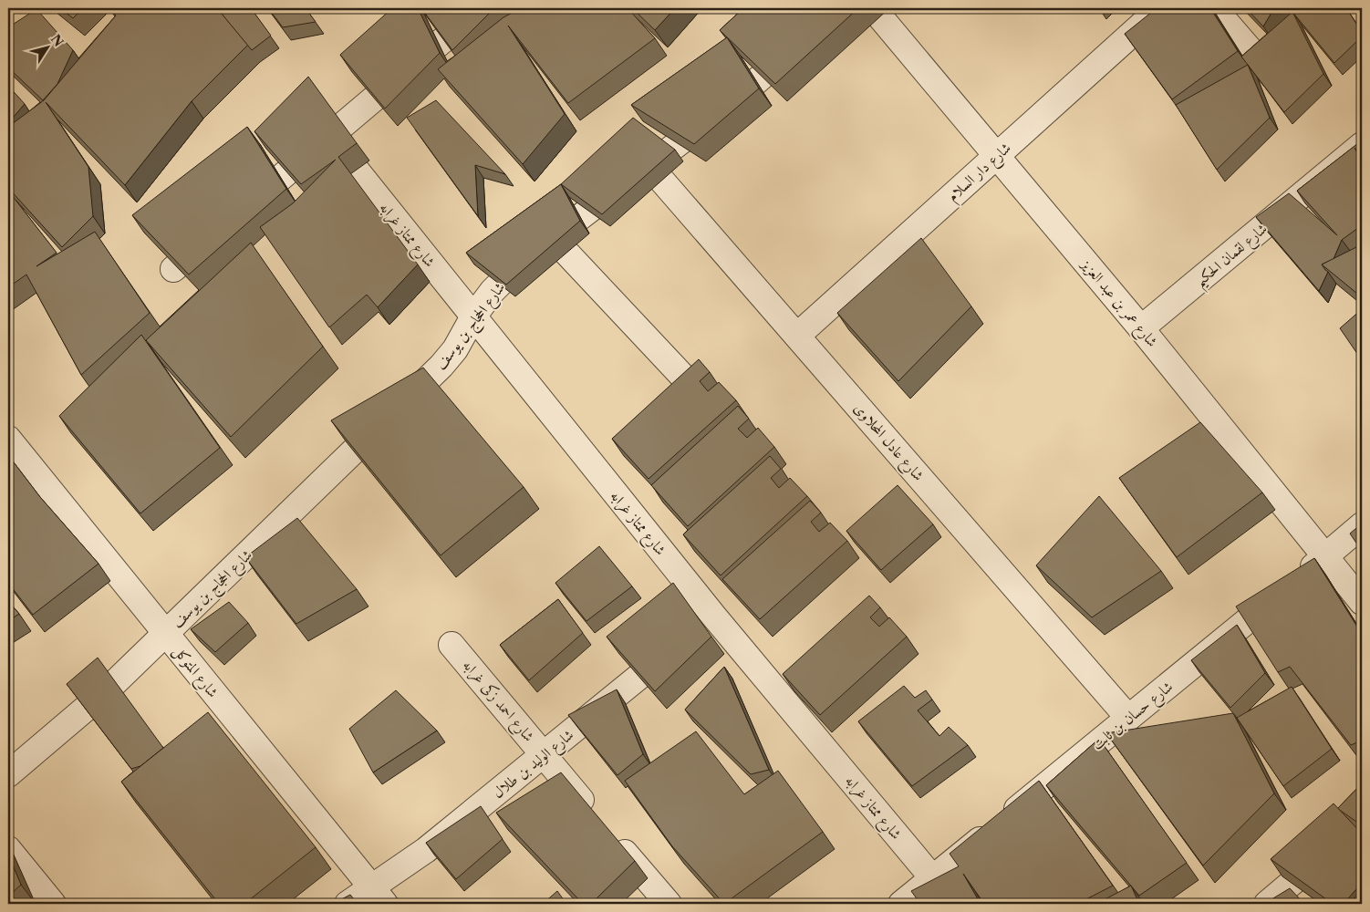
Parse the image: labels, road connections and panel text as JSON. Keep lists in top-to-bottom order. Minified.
{"streets":{"street":["شارع دار السلام","شارع ممتاز غرابه","شارع لقمان الحكيم","شارع عمر بن عبد العزيز","شارع الحجاج بن يوسف","شارع عادل المحلاوى","شارع المتوكل","شارع احمد زكى غرابه","شارع حسان بن ثابت","شارع الوليد بن طلال"]},"crossings":[["شارع دار السلام","شارع عمر بن عبد العزيز"],["شارع دار السلام","شارع عادل المحلاوى"],["شارع ممتاز غرابه","شارع الحجاج بن يوسف"],["شارع ممتاز غرابه","شارع حسان بن ثابت"],["شارع ممتاز غرابه","شارع الوليد بن طلال"],["شارع لقمان الحكيم","شارع عمر بن عبد العزيز"],["شارع عمر بن عبد العزيز","شارع حسان بن ثابت"],["شارع الحجاج بن يوسف","شارع عادل المحلاوى"],["شارع الحجاج بن يوسف","شارع المتوكل"],["شارع عادل المحلاوى","شارع حسان بن ثابت"],["شارع المتوكل","شارع الوليد بن طلال"],["شارع احمد زكى غرابه","شارع الوليد بن طلال"]],"north":"top right"}
